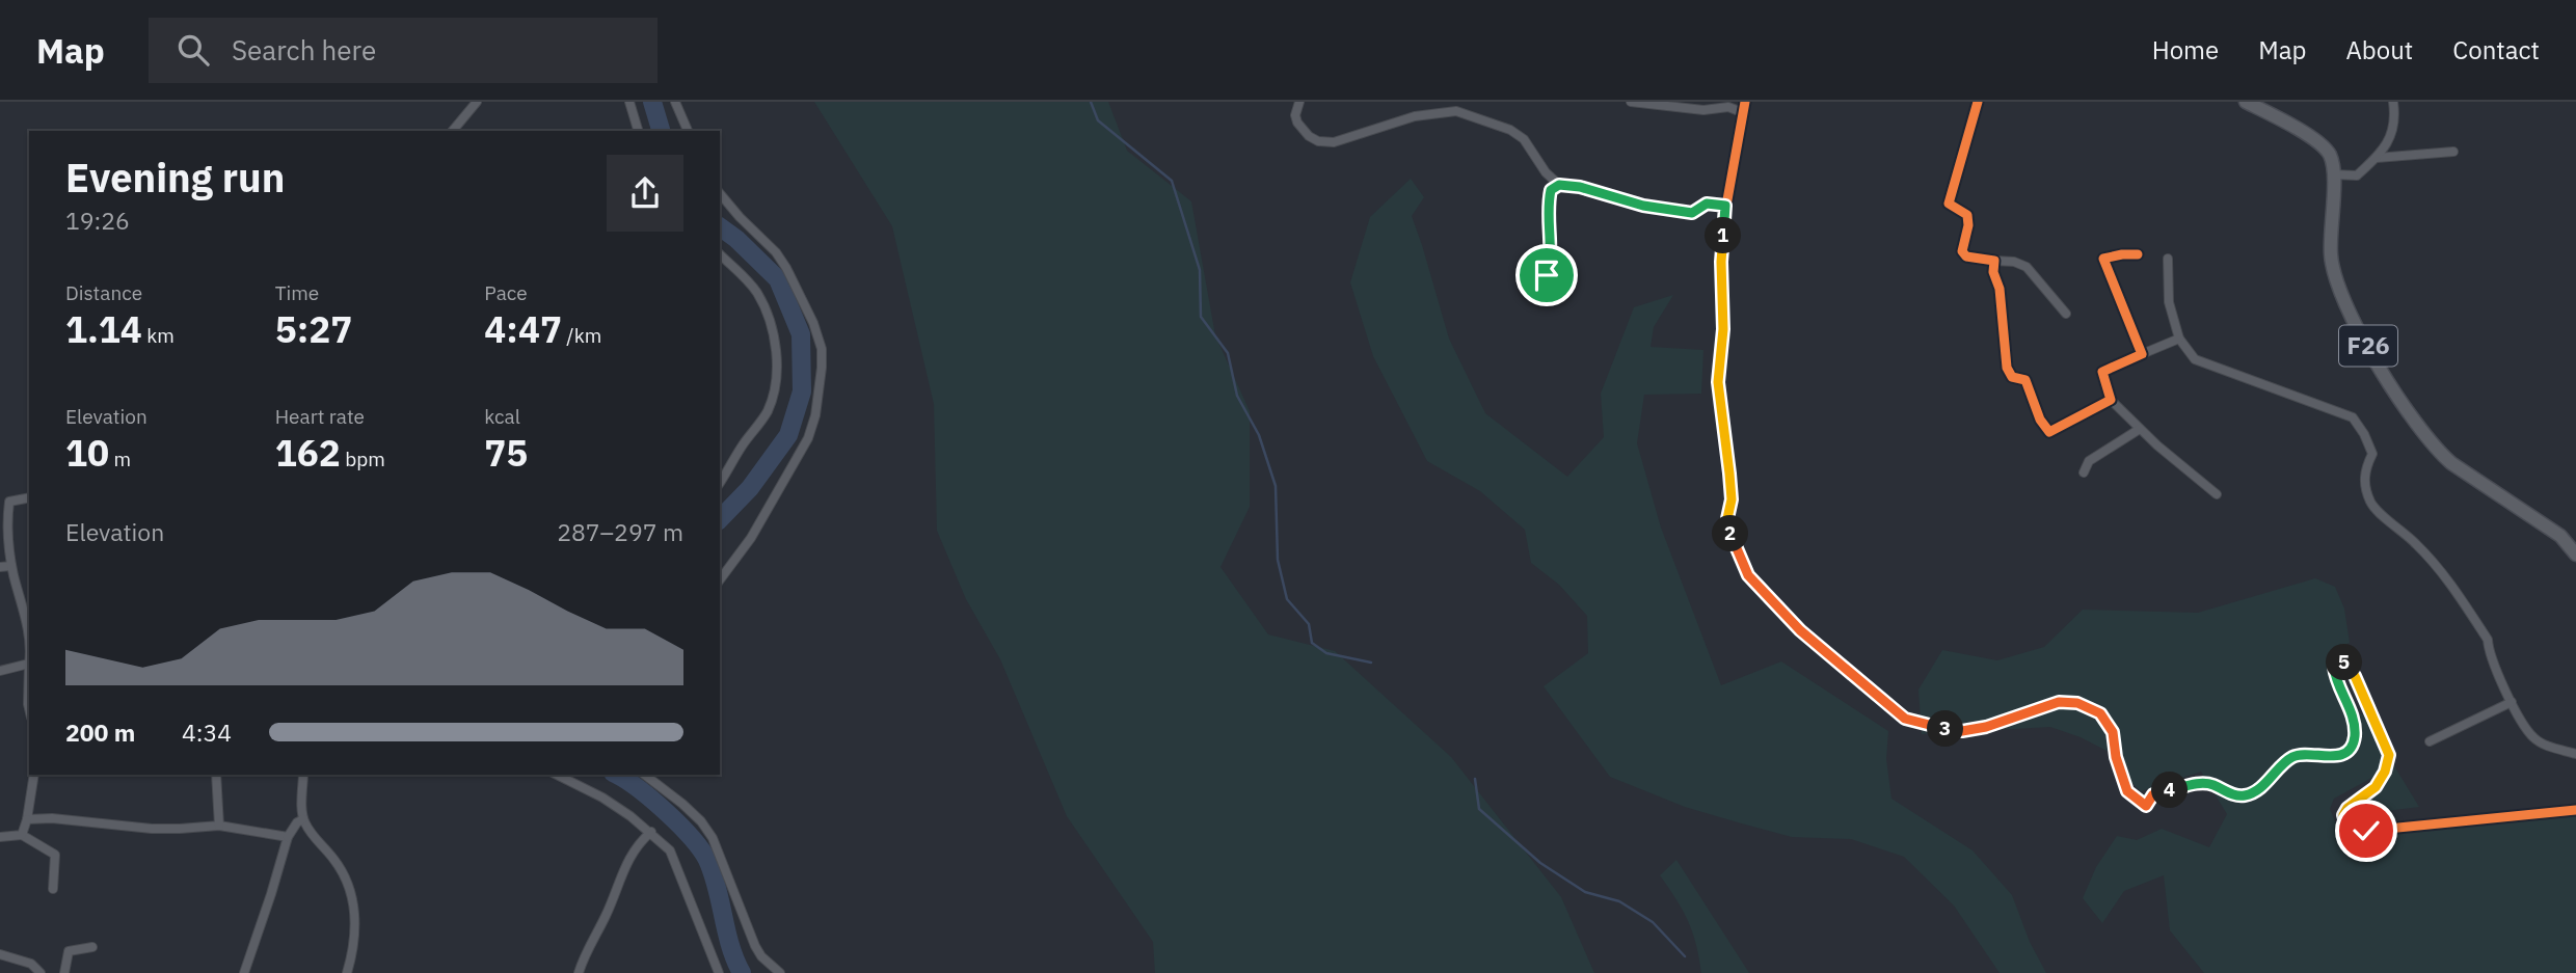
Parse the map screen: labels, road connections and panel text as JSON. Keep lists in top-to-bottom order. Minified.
{"streets":{"main road":["F26"]},"page":{"header":"Map","search":"Search here","nav":["Home","Map","About","Contact"],"heading":["Evening run","19:26"],"pins":["1","2","5","3","4"],"stats":[["Distance","1.14 km"],["Time","5:27"],["Pace","4:47 /km"],["Elevation","10 m"],["Heart rate","162 bpm"],["kcal","75"]],"chart":["Elevation","287–297 m"],"list":[{"name":"200 m","note":"4:34"}]}}
